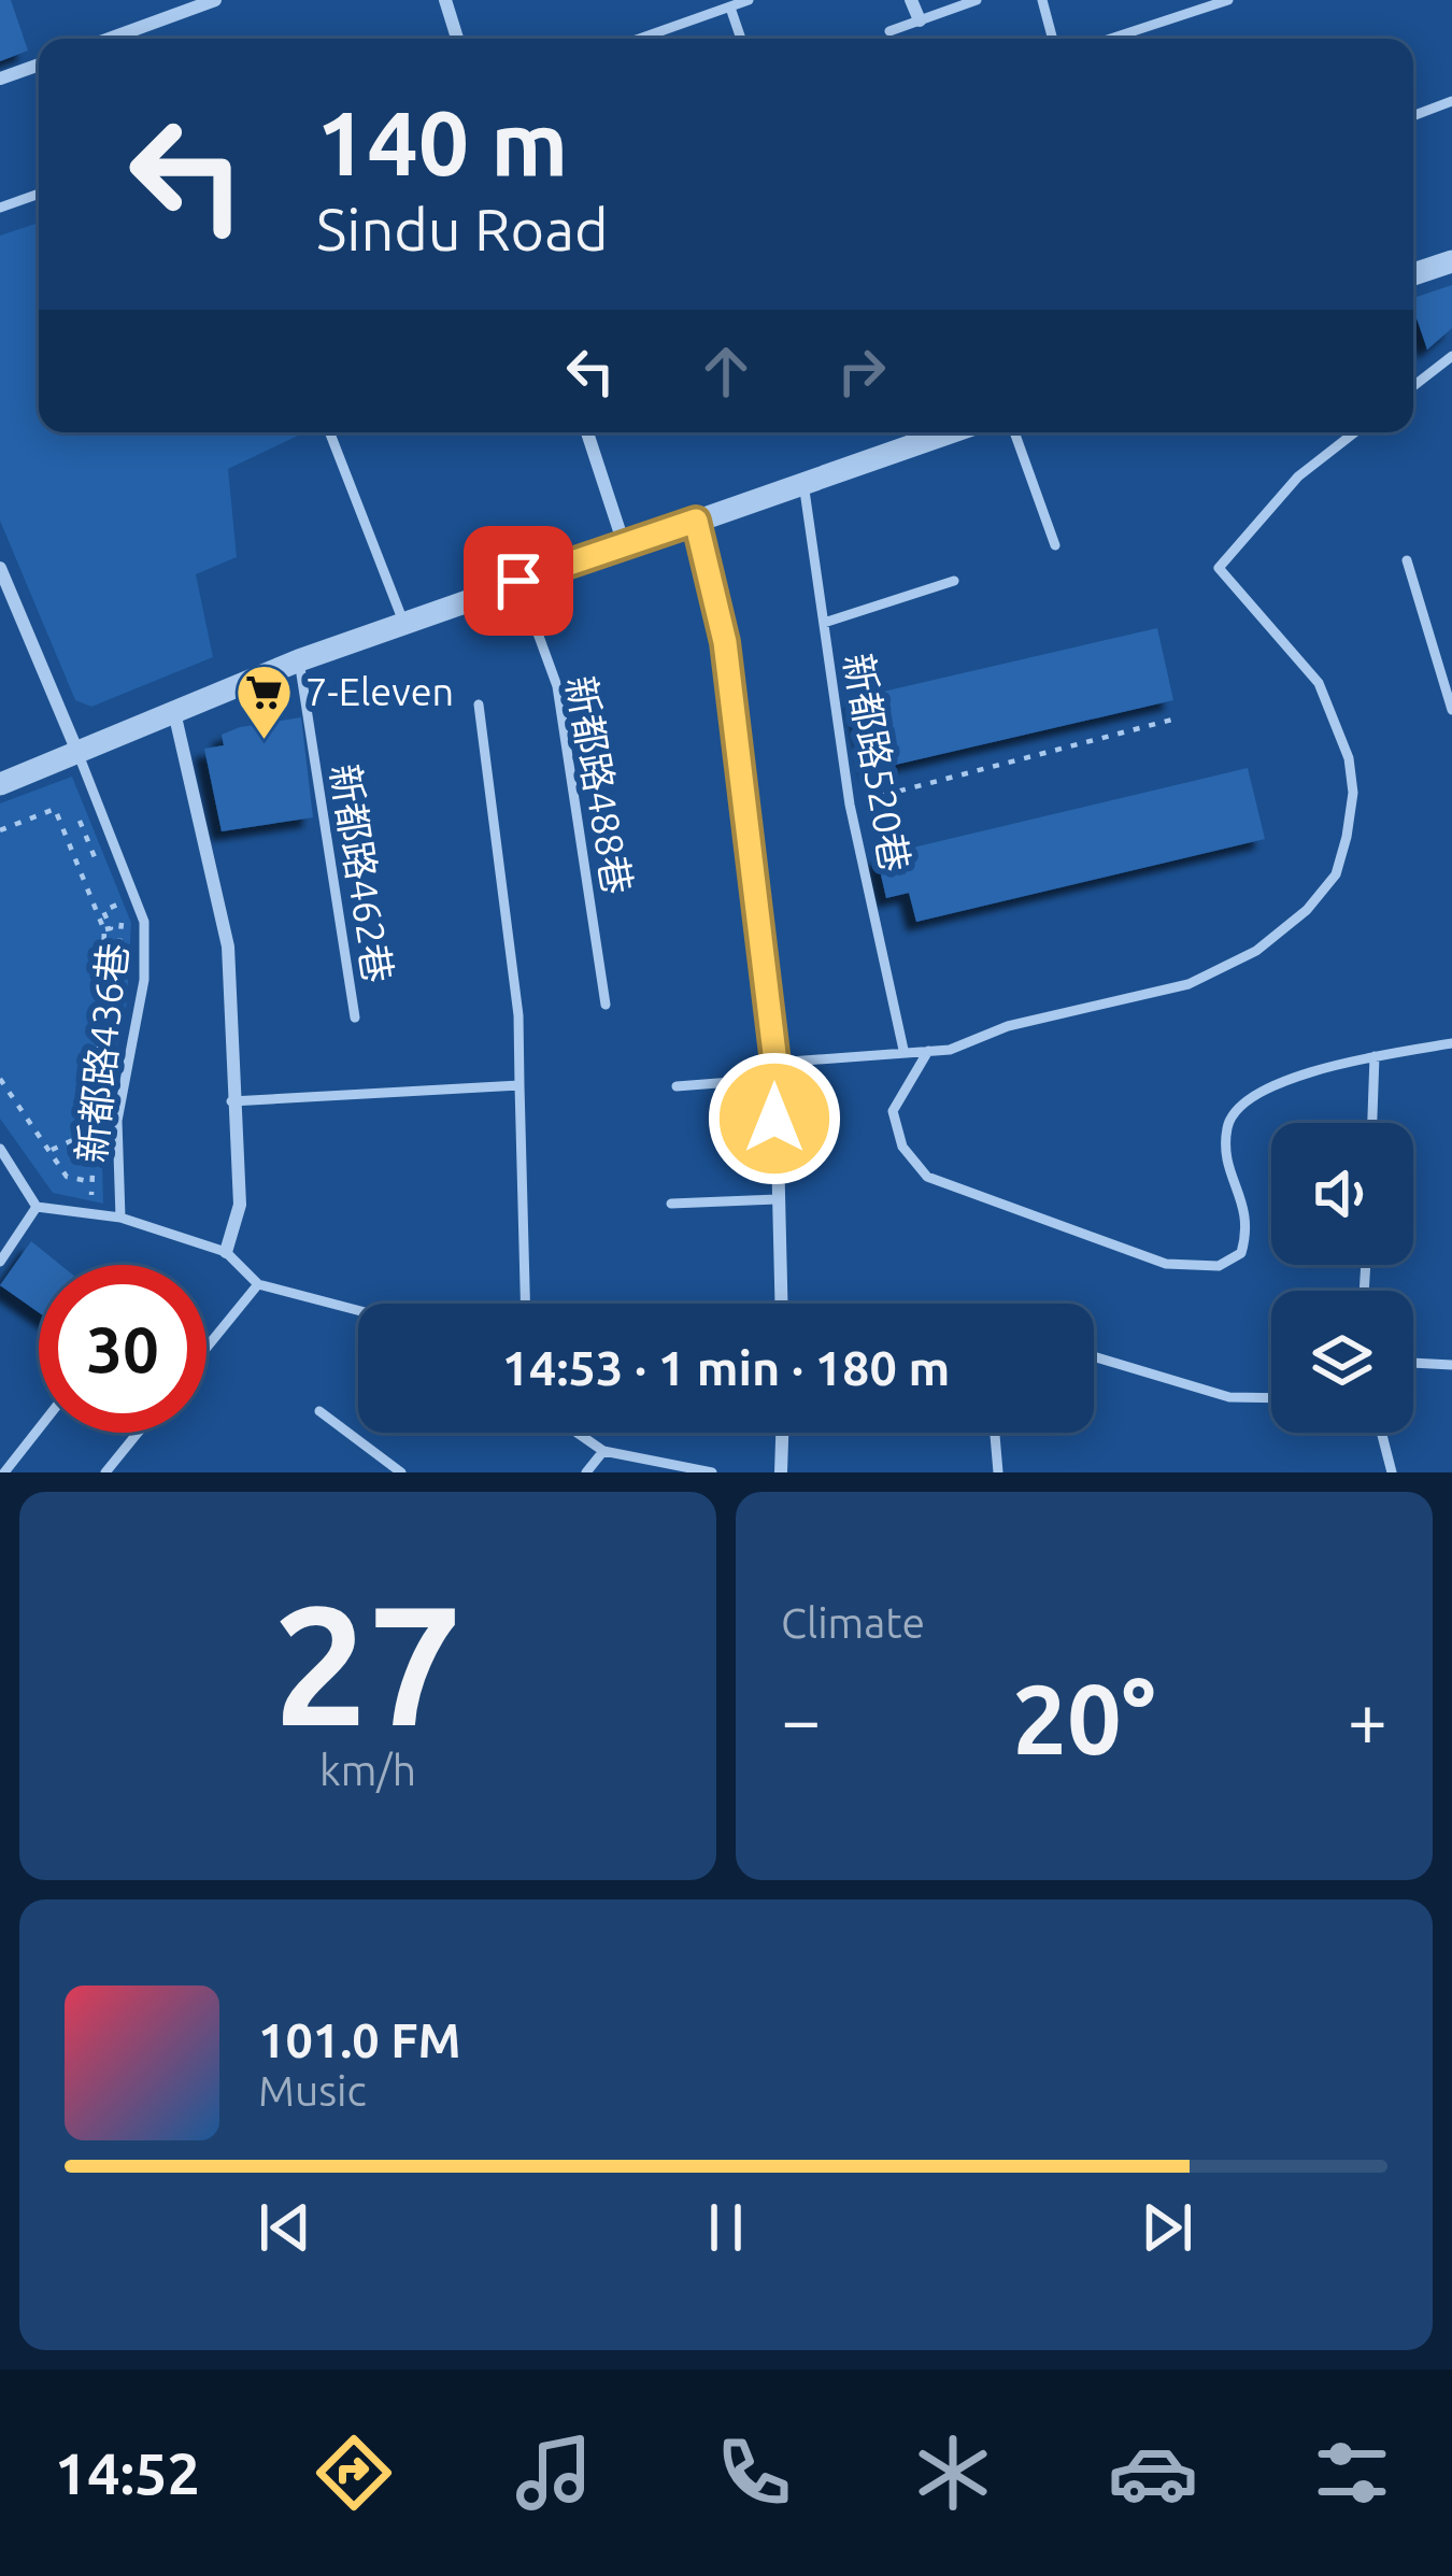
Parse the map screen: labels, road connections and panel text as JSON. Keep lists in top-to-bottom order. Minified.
{"streets":{"lane":["新都路520巷","新都路488巷","新都路462巷","新都路436巷"]},"places":{"supermarket":["7-Eleven"]},"page":{"turn":["140 m","Sindu Road"],"limit":"30","trip":"14:53 · 1 min · 180 m","tile":[["27","km/h"],"Climate"],"heat":["−","20°","+"],"song":["101.0 FM","Music"],"tabs":"14:52"}}
